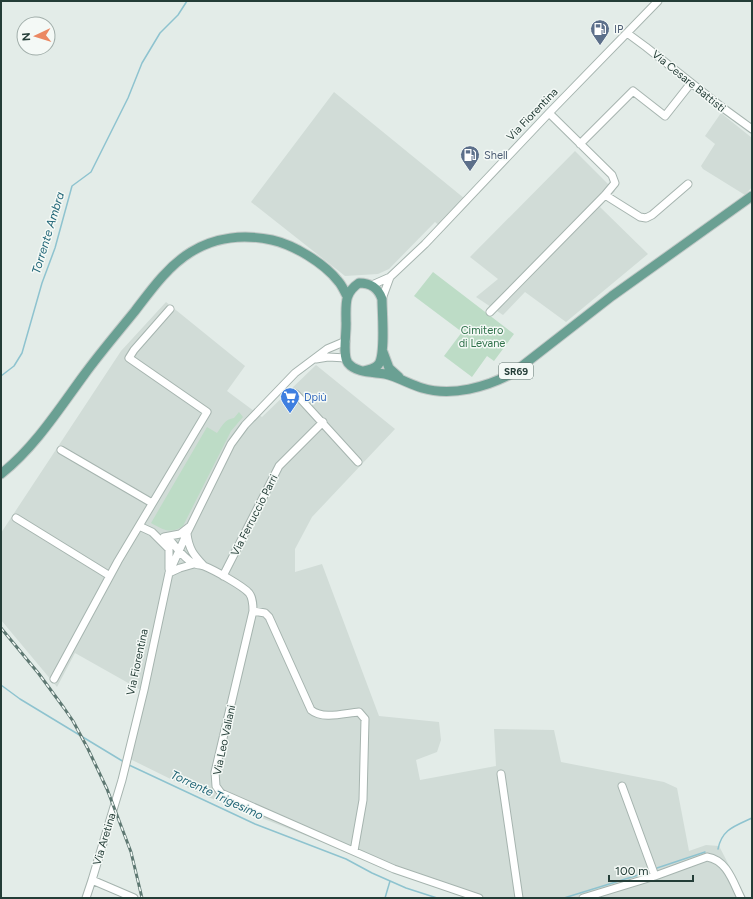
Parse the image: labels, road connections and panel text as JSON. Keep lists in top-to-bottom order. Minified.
{"streets":{"main road":["Via Fiorentina","SR69"],"street":["Via Cesare Battisti","Via Ferruccio Parri","Via Leo Valiani","Via Aretina"]},"crossings":[["Via Cesare Battisti","Via Fiorentina"],["Via Fiorentina","SR69"],["Via Fiorentina","Via Aretina"],["Via Ferruccio Parri","Via Leo Valiani"]],"water":["Torrente Ambra","Torrente Trigesimo"],"parks":["Cimitero di Levane"],"places":{"fuel station":["IP","Shell"],"supermarket":["Dpiù"]},"scale_bar":"100 m","north":"left"}
